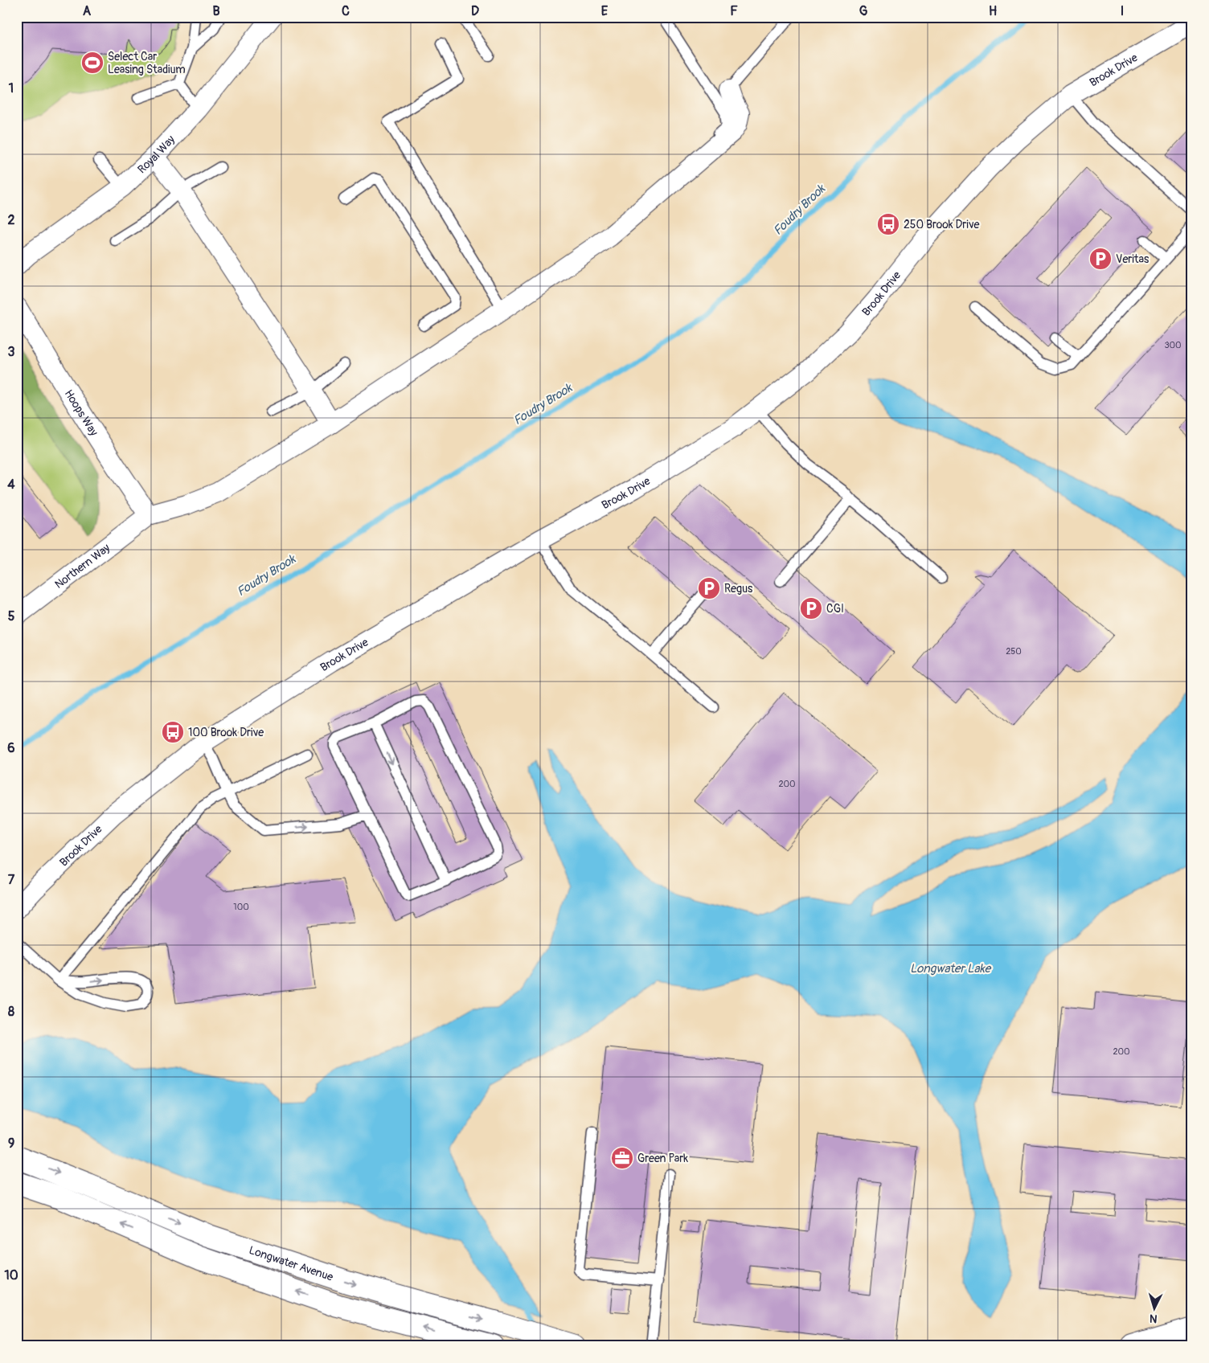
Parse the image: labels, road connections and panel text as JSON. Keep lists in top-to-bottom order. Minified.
{"streets":{"street":["Brook Drive","Royal Way","Hoops Way","Northern Way","Longwater Avenue"]},"crossings":[["Hoops Way","Northern Way"]],"water":["Foudry Brook","Longwater Lake"],"places":{"sports":["Select Car Leasing Stadium"],"bus stop":["250 Brook Drive","100 Brook Drive"],"parking":["Veritas","Regus","CGI"],"office":["Green Park"]},"house_numbers":["300","250","200","100","200"],"north":"bottom","grid":{"columns":["A","B","C","D","E","F","G","H","I"],"rows":["1","2","3","4","5","6","7","8","9","10"]}}
